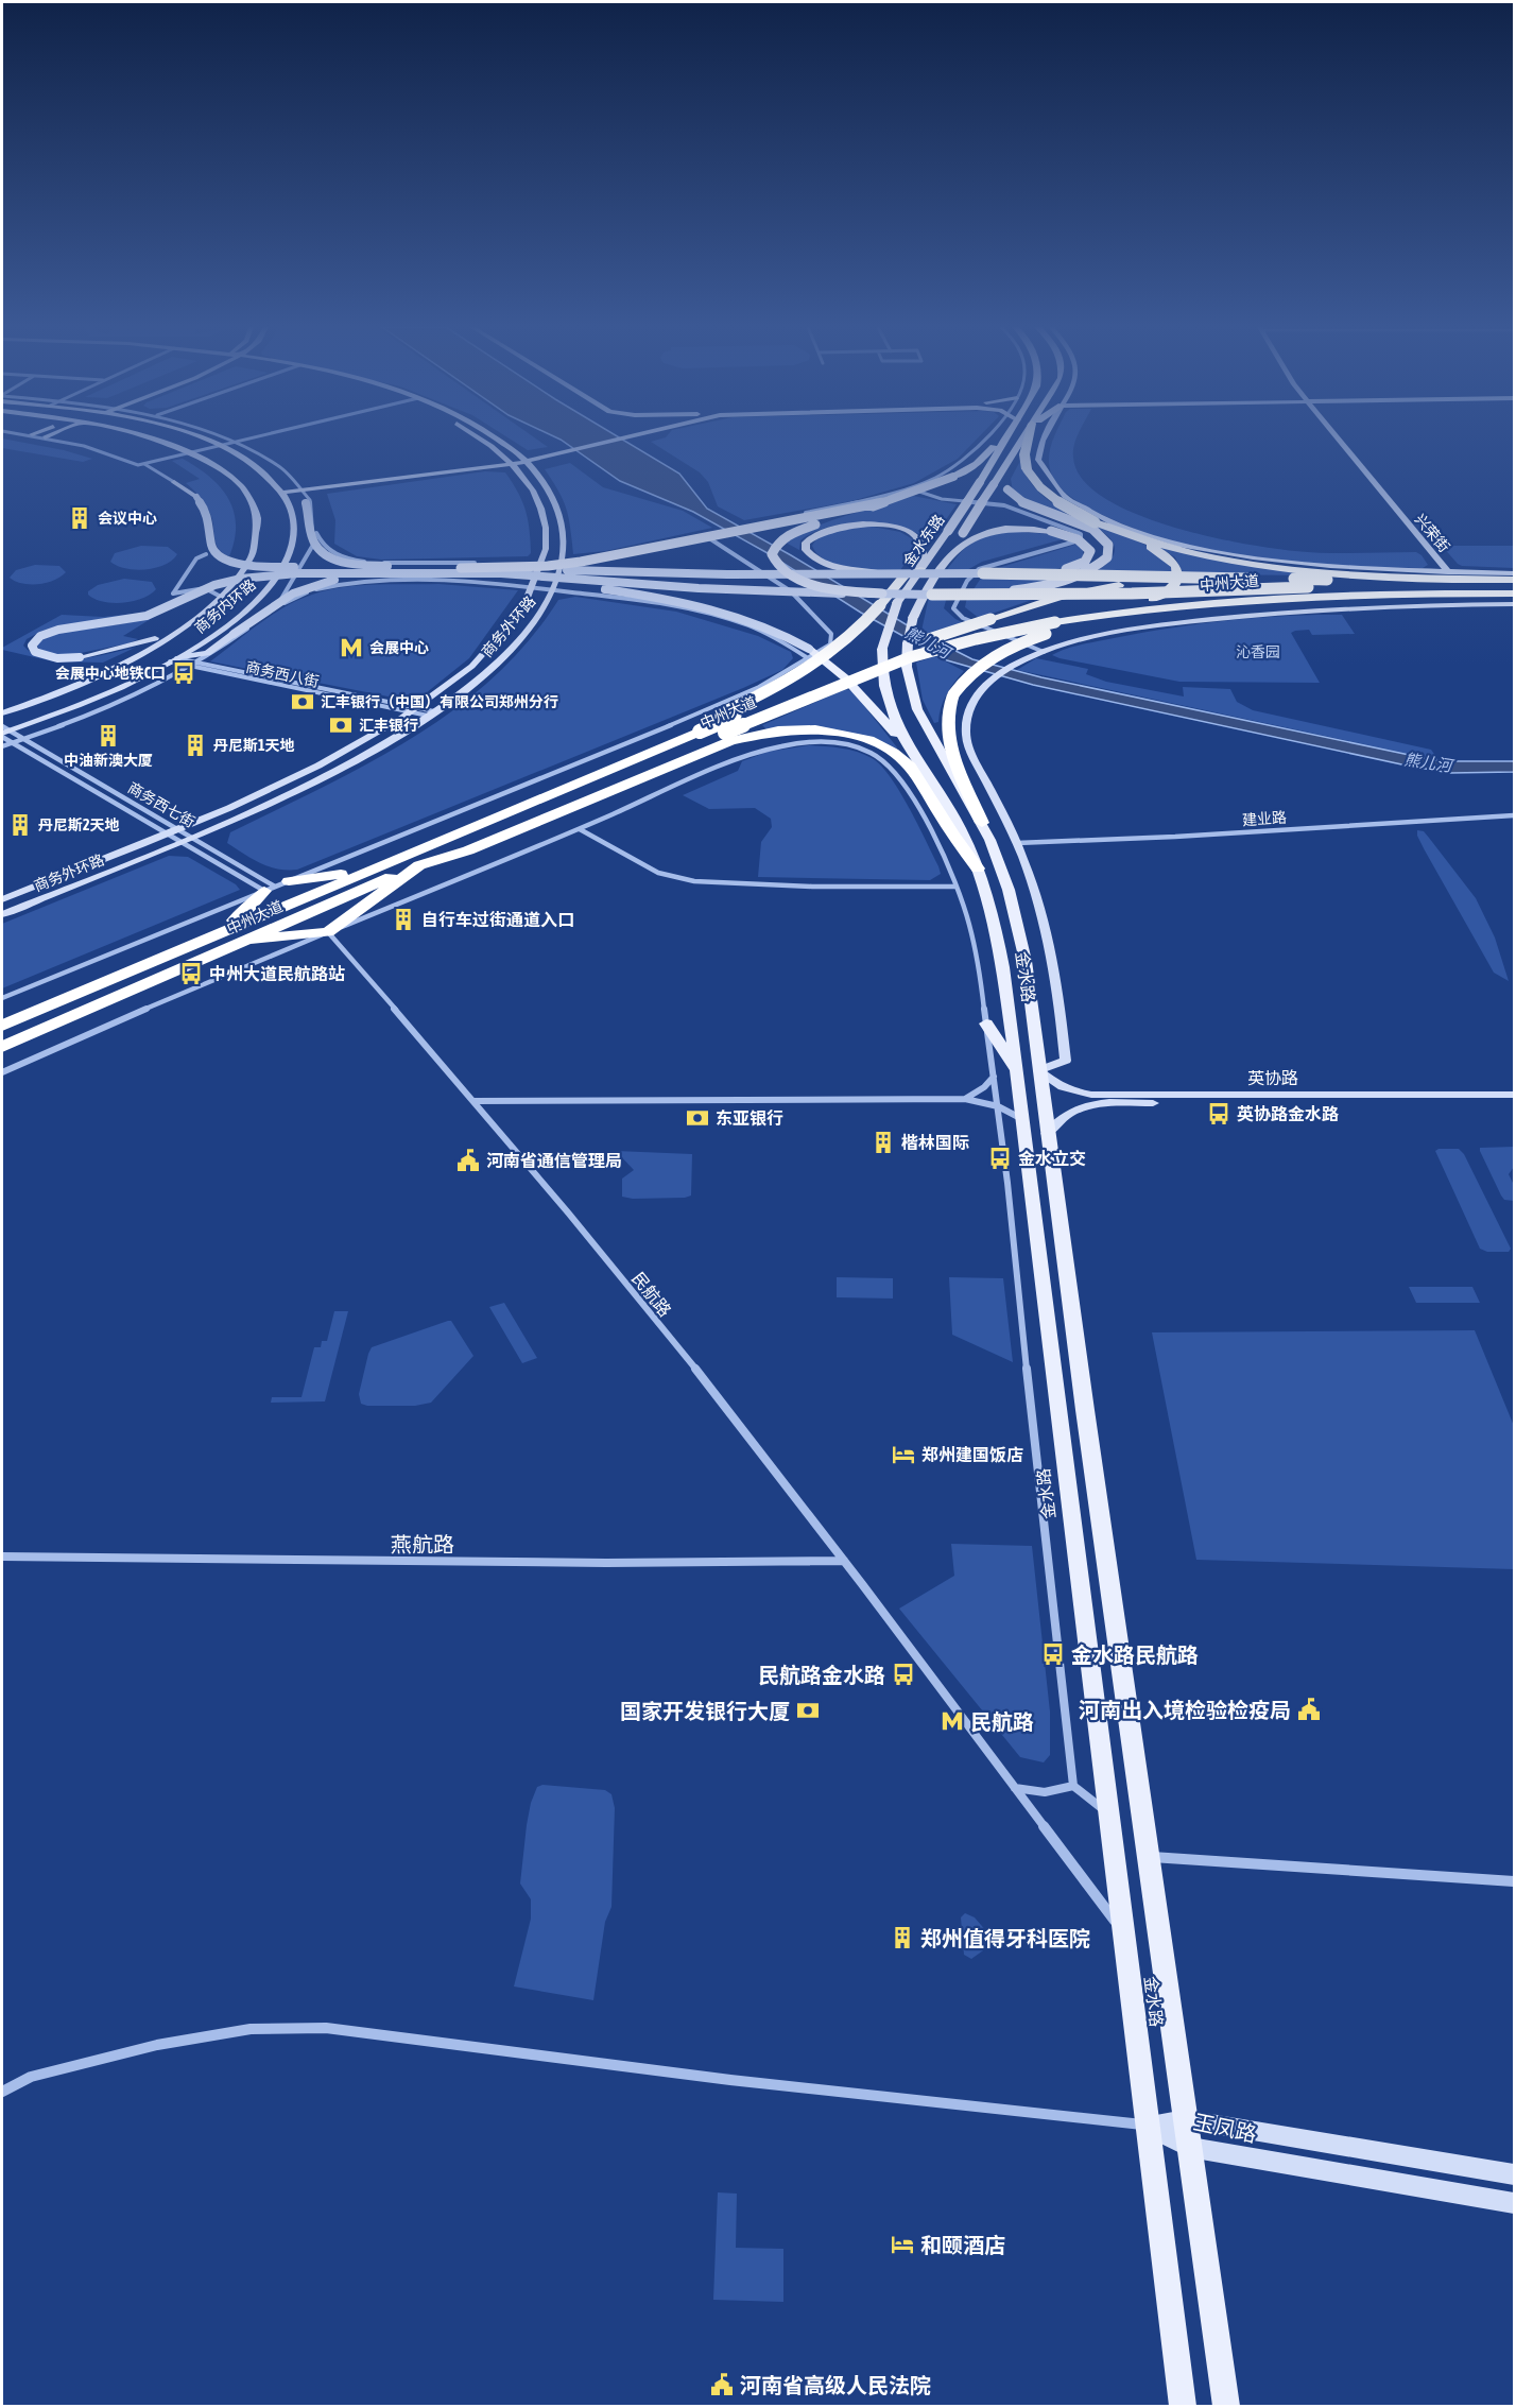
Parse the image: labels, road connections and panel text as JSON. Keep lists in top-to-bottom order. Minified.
{"streets":{"highway":["中州大道"],"main road":["金水东路","金水路"],"street":["兴荣街","商务内环路","商务外环路","商务西八街","商务西七街","建业路","英协路","民航路","燕航路","玉凤路"]},"crossings":[["金水东路","金水路"],["商务内环路","商务西八街"],["商务内环路","商务西七街"],["商务外环路","商务西八街"],["商务外环路","商务西七街"],["金水路","英协路"],["金水路","民航路"],["金水路","玉凤路"],["民航路","燕航路"]],"water":["熊儿河"],"parks":["沁香园"],"places":{"building":["会议中心","中油新澳大厦","丹尼斯1天地","丹尼斯2天地","自行车过街通道入口","楷林国际","郑州值得牙科医院"],"metro station":["会展中心","民航路"],"bus stop":["会展中心地铁C口","中州大道民航路站","英协路金水路","金水立交","金水路民航路","民航路金水路"],"bank":["汇丰银行（中国）有限公司郑州分行","汇丰银行","东亚银行","国家开发银行大厦"],"public building":["河南省通信管理局","河南出入境检验检疫局","河南省高级人民法院"],"hotel":["郑州建国饭店","和颐酒店"]}}
